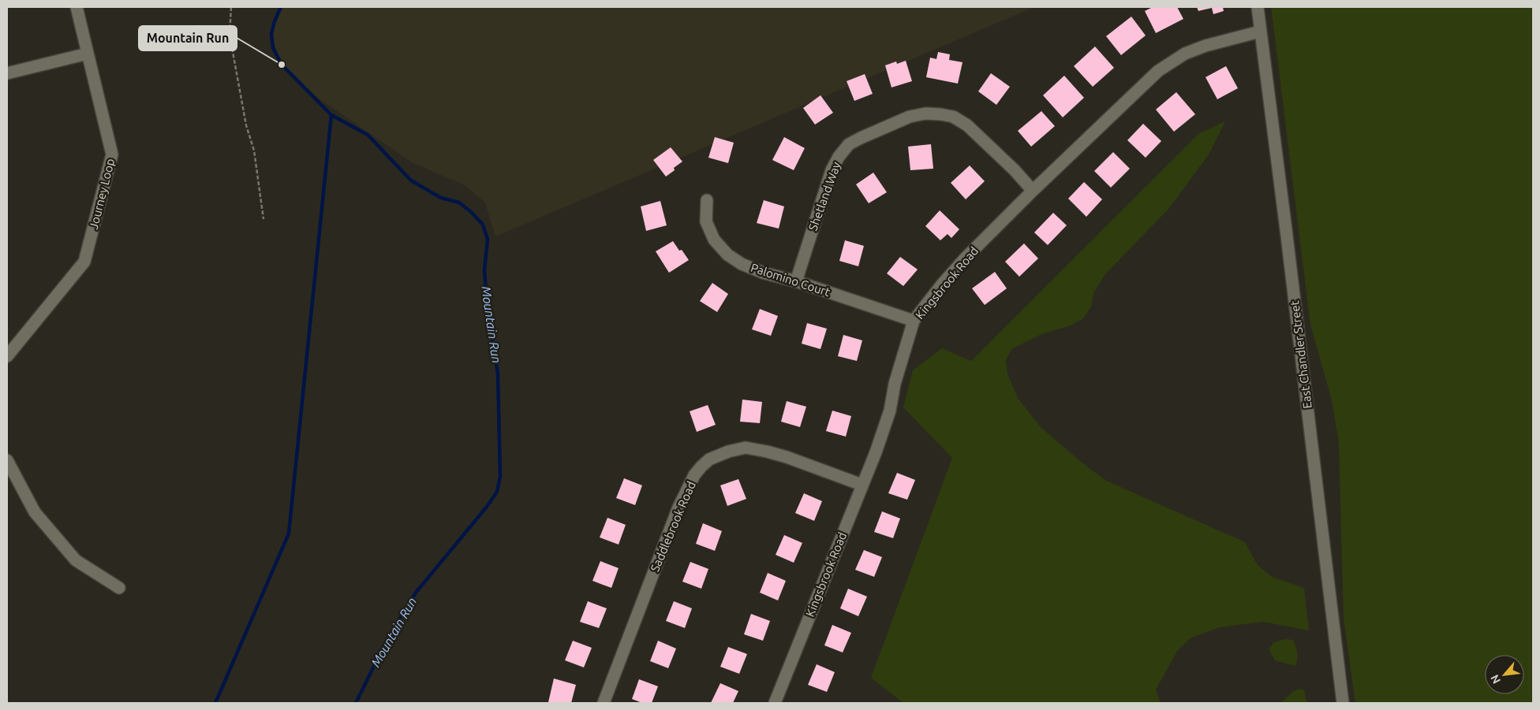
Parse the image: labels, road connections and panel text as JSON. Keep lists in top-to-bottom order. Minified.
{"streets":{"street":["Journey Loop","Shetland Way","Palomino Court","Kingsbrook Road","East Chandler Street","Saddlebrook Road"]},"crossings":[["Shetland Way","Palomino Court"],["Shetland Way","Kingsbrook Road"],["Palomino Court","Kingsbrook Road"],["Kingsbrook Road","East Chandler Street"],["Kingsbrook Road","Saddlebrook Road"]],"water":["Mountain Run"],"places":["Mountain Run"],"north":"bottom left"}
